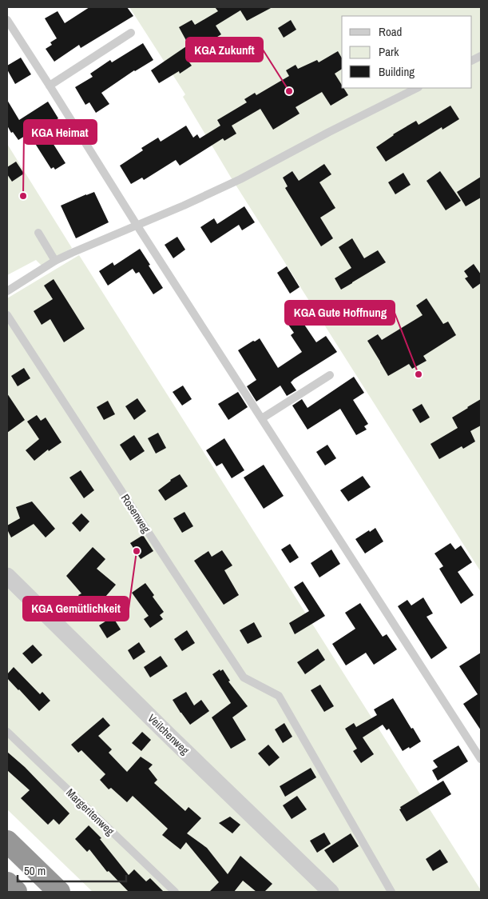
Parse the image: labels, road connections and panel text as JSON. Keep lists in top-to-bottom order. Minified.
{"streets":{"street":["Veilchenweg"],"lane":["Rosenweg","Margeritenweg"]},"places":["KGA Zukunft","KGA Heimat","KGA Gute Hoffnung","KGA Gemütlichkeit"],"legend":["Road","Park","Building"],"scale_bar":"50 m"}
